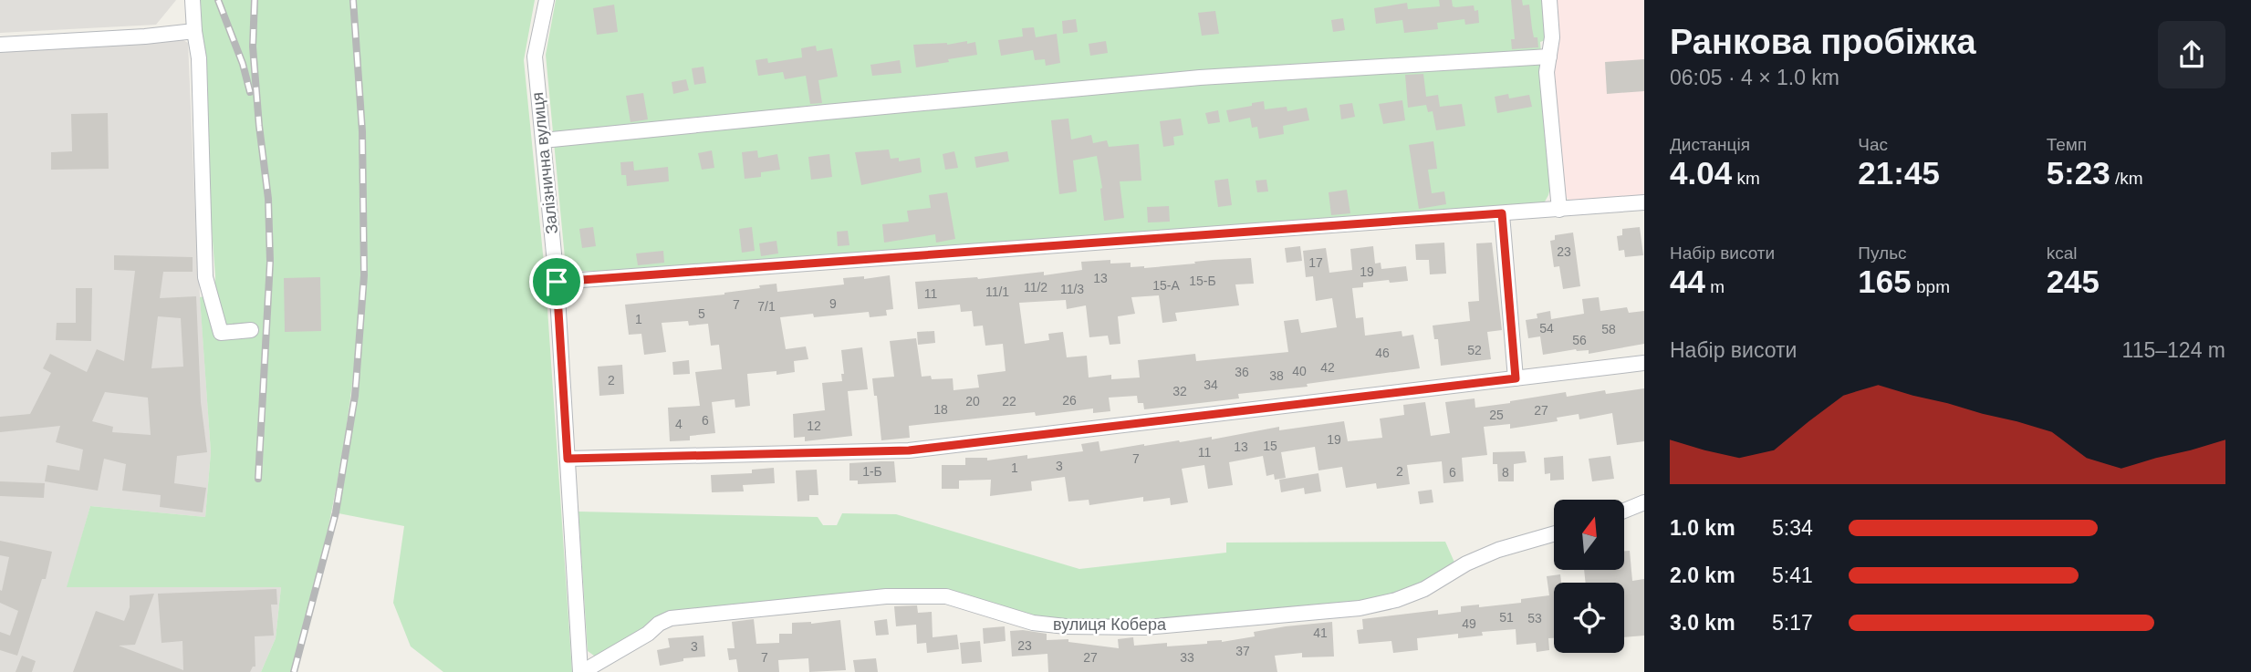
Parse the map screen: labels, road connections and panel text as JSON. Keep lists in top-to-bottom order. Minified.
{"streets":{"street":["Залізнична вулиця","вулиця Кобера"]},"crossings":[["Залізнична вулиця","вулиця Кобера"]],"house_numbers":["23","17","19","13","15-Б","15-А","11/2","11/3","11/1","11","9","7","7/1","5","1","54","58","56","52","46","42","40","36","38","2","34","32","26","20","22","18","27","25","6","4","12","19","15","13","11","7","3","1","1-Б","2","6","8","51","53","49","41","23","3","37","7","27","33"],"north":"top","page":{"heading":["Ранкова пробіжка","06:05 · 4 × 1.0 km"],"stats":[["Дистанція","4.04 km"],["Час","21:45"],["Темп","5:23 /km"],["Набір висоти","44 m"],["Пульс","165 bpm"],["kcal","245"]],"chart":["Набір висоти","115–124 m"],"list":[{"name":"1.0 km","note":"5:34"},{"name":"2.0 km","note":"5:41"},{"name":"3.0 km","note":"5:17"}]}}
